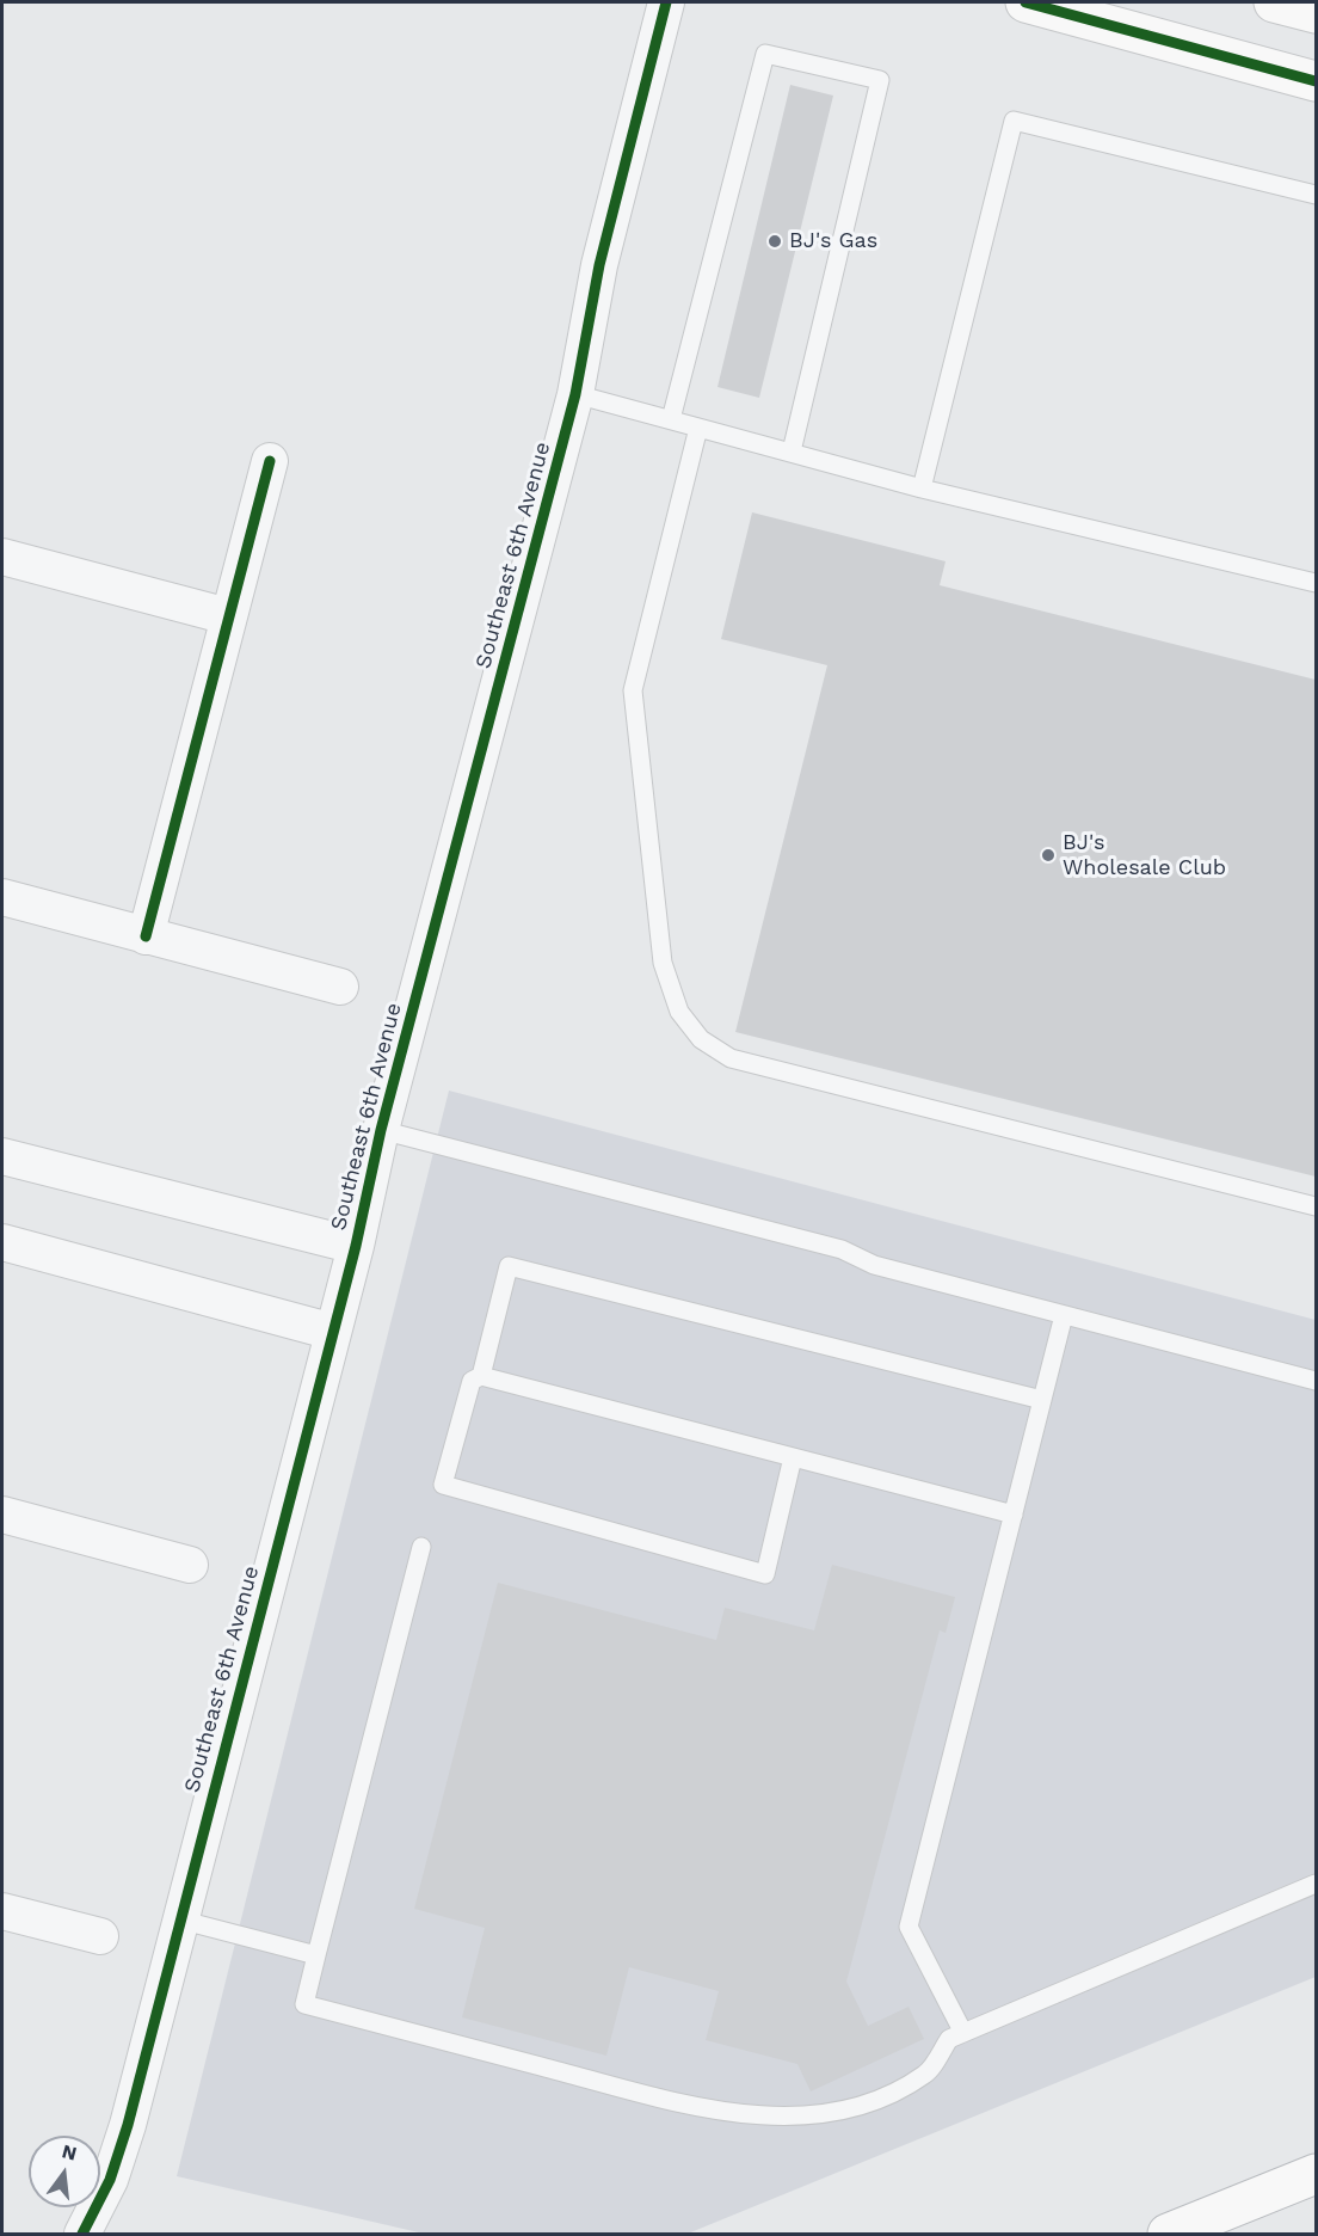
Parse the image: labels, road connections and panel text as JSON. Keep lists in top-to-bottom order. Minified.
{"streets":{"street":["Southeast 6th Avenue"]},"places":["BJ's Gas","BJ's Wholesale Club"],"north":"top"}
